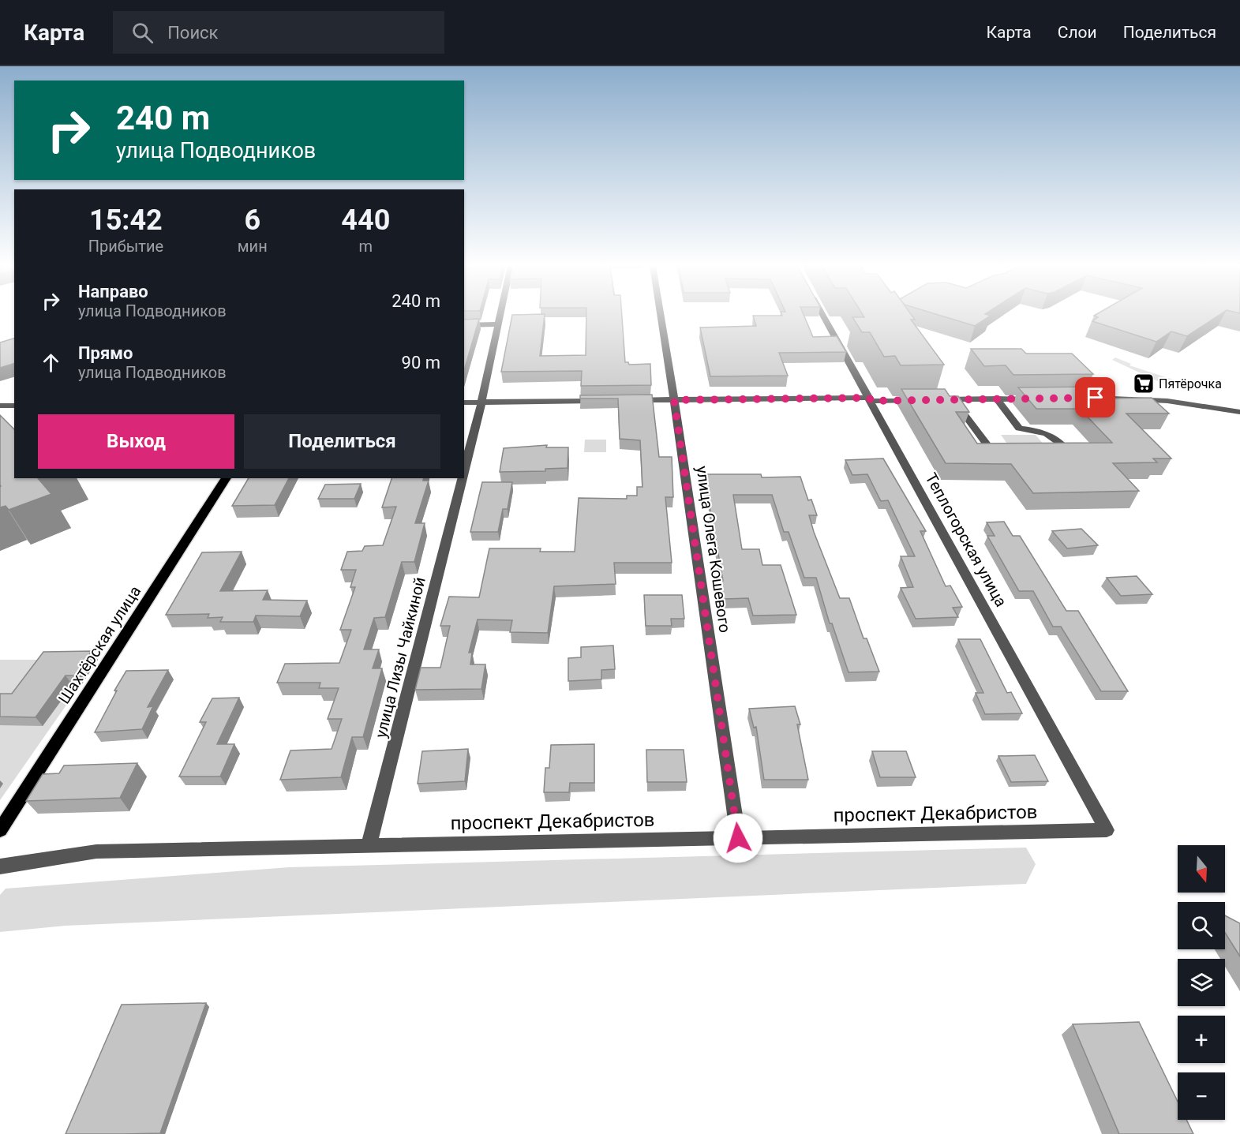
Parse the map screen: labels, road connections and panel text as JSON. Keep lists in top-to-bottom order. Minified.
{"streets":{"main road":["Шахтёрская улица"],"street":["Теплогорская улица","улица Олега Кошевого","улица Лизы Чайкиной","проспект Декабристов"]},"crossings":[["Теплогорская улица","проспект Декабристов"],["улица Олега Кошевого","проспект Декабристов"],["улица Лизы Чайкиной","проспект Декабристов"]],"places":{"supermarket":["Пятёрочка"]},"north":"bottom","page":{"header":"Карта","search":"Поиск","nav":["Карта","Слои","Поделиться"],"turn":["240 m","улица Подводников"],"eta":["15:42","Прибытие","6","мин","440","m"],"list":[{"name":"Направо","note":"улица Подводников","value":"240 m"},{"name":"Прямо","note":"улица Подводников","value":"90 m"}],"buttons":["Выход","Поделиться"],"map_buttons":["+","−"]}}
